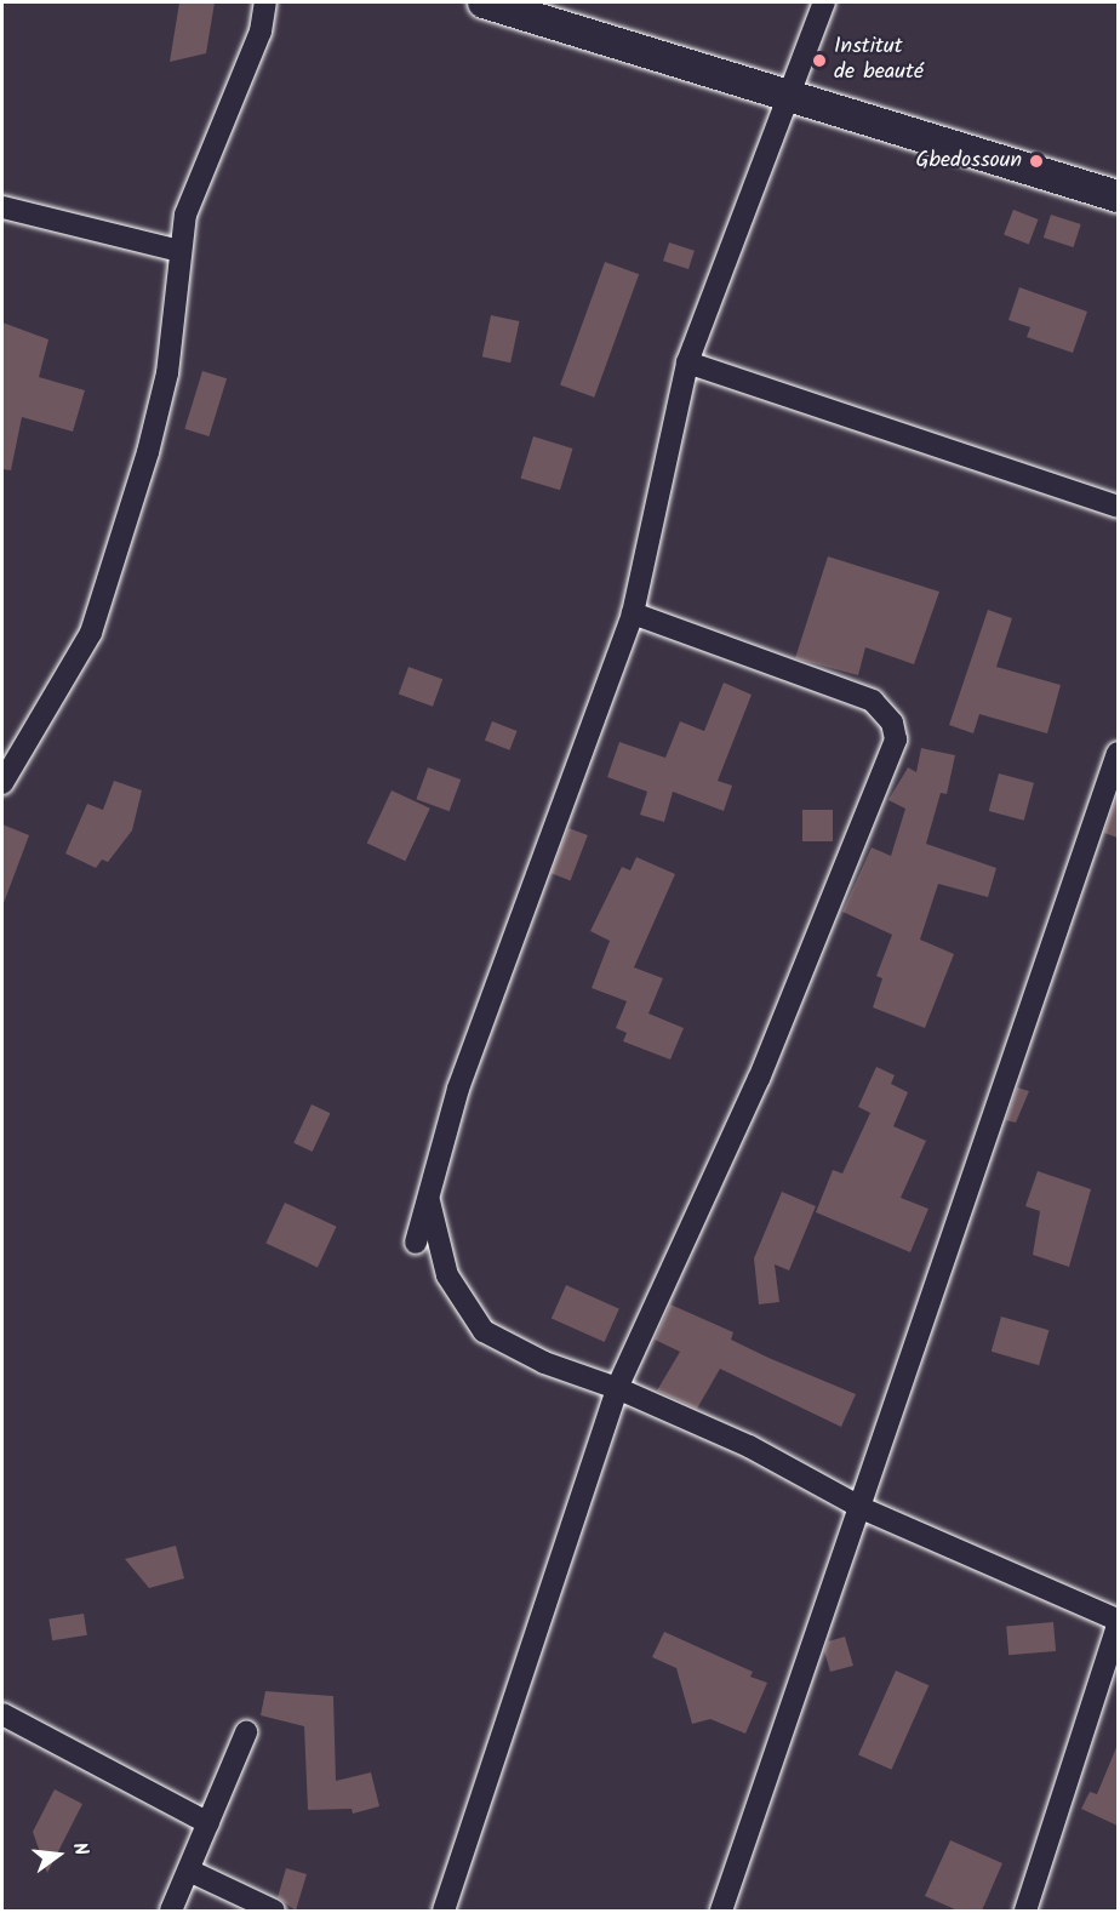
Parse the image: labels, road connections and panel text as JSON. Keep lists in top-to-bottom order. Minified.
{"places":["Institut de beauté","Gbedossoun"],"north":"right"}
